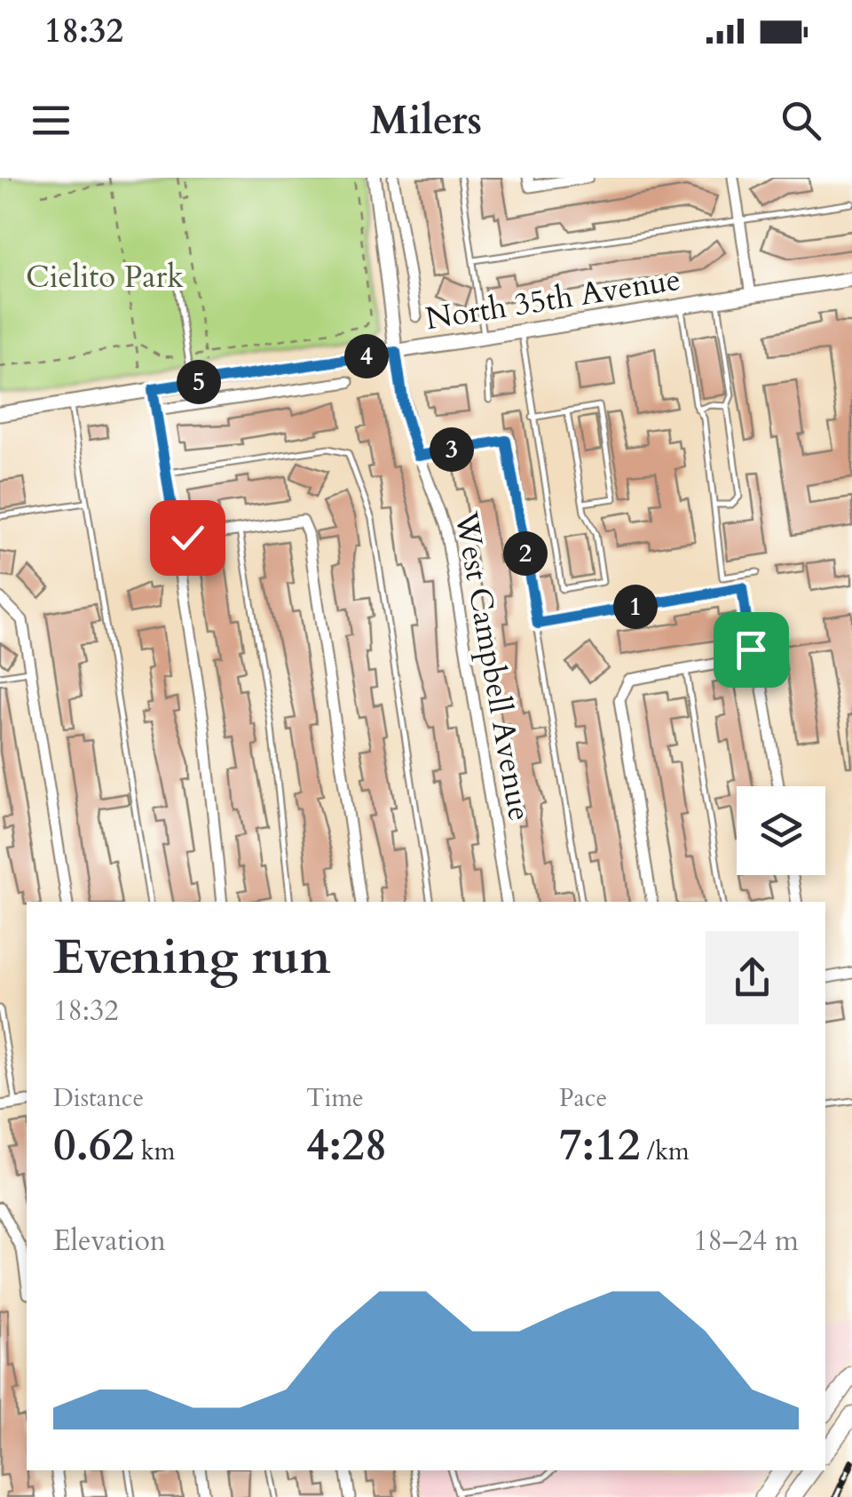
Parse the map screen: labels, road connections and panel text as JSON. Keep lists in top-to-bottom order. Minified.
{"streets":{"main road":["North 35th Avenue"],"street":["West Campbell Avenue"]},"crossings":[["North 35th Avenue","West Campbell Avenue"]],"parks":["Cielito Park"],"page":{"status":"18:32","header":"Milers","pins":["4","5","3","2","1"],"heading":["Evening run","18:32"],"stats":[["Distance","0.62 km"],["Time","4:28"],["Pace","7:12 /km"]],"chart":["Elevation","18–24 m"]}}
